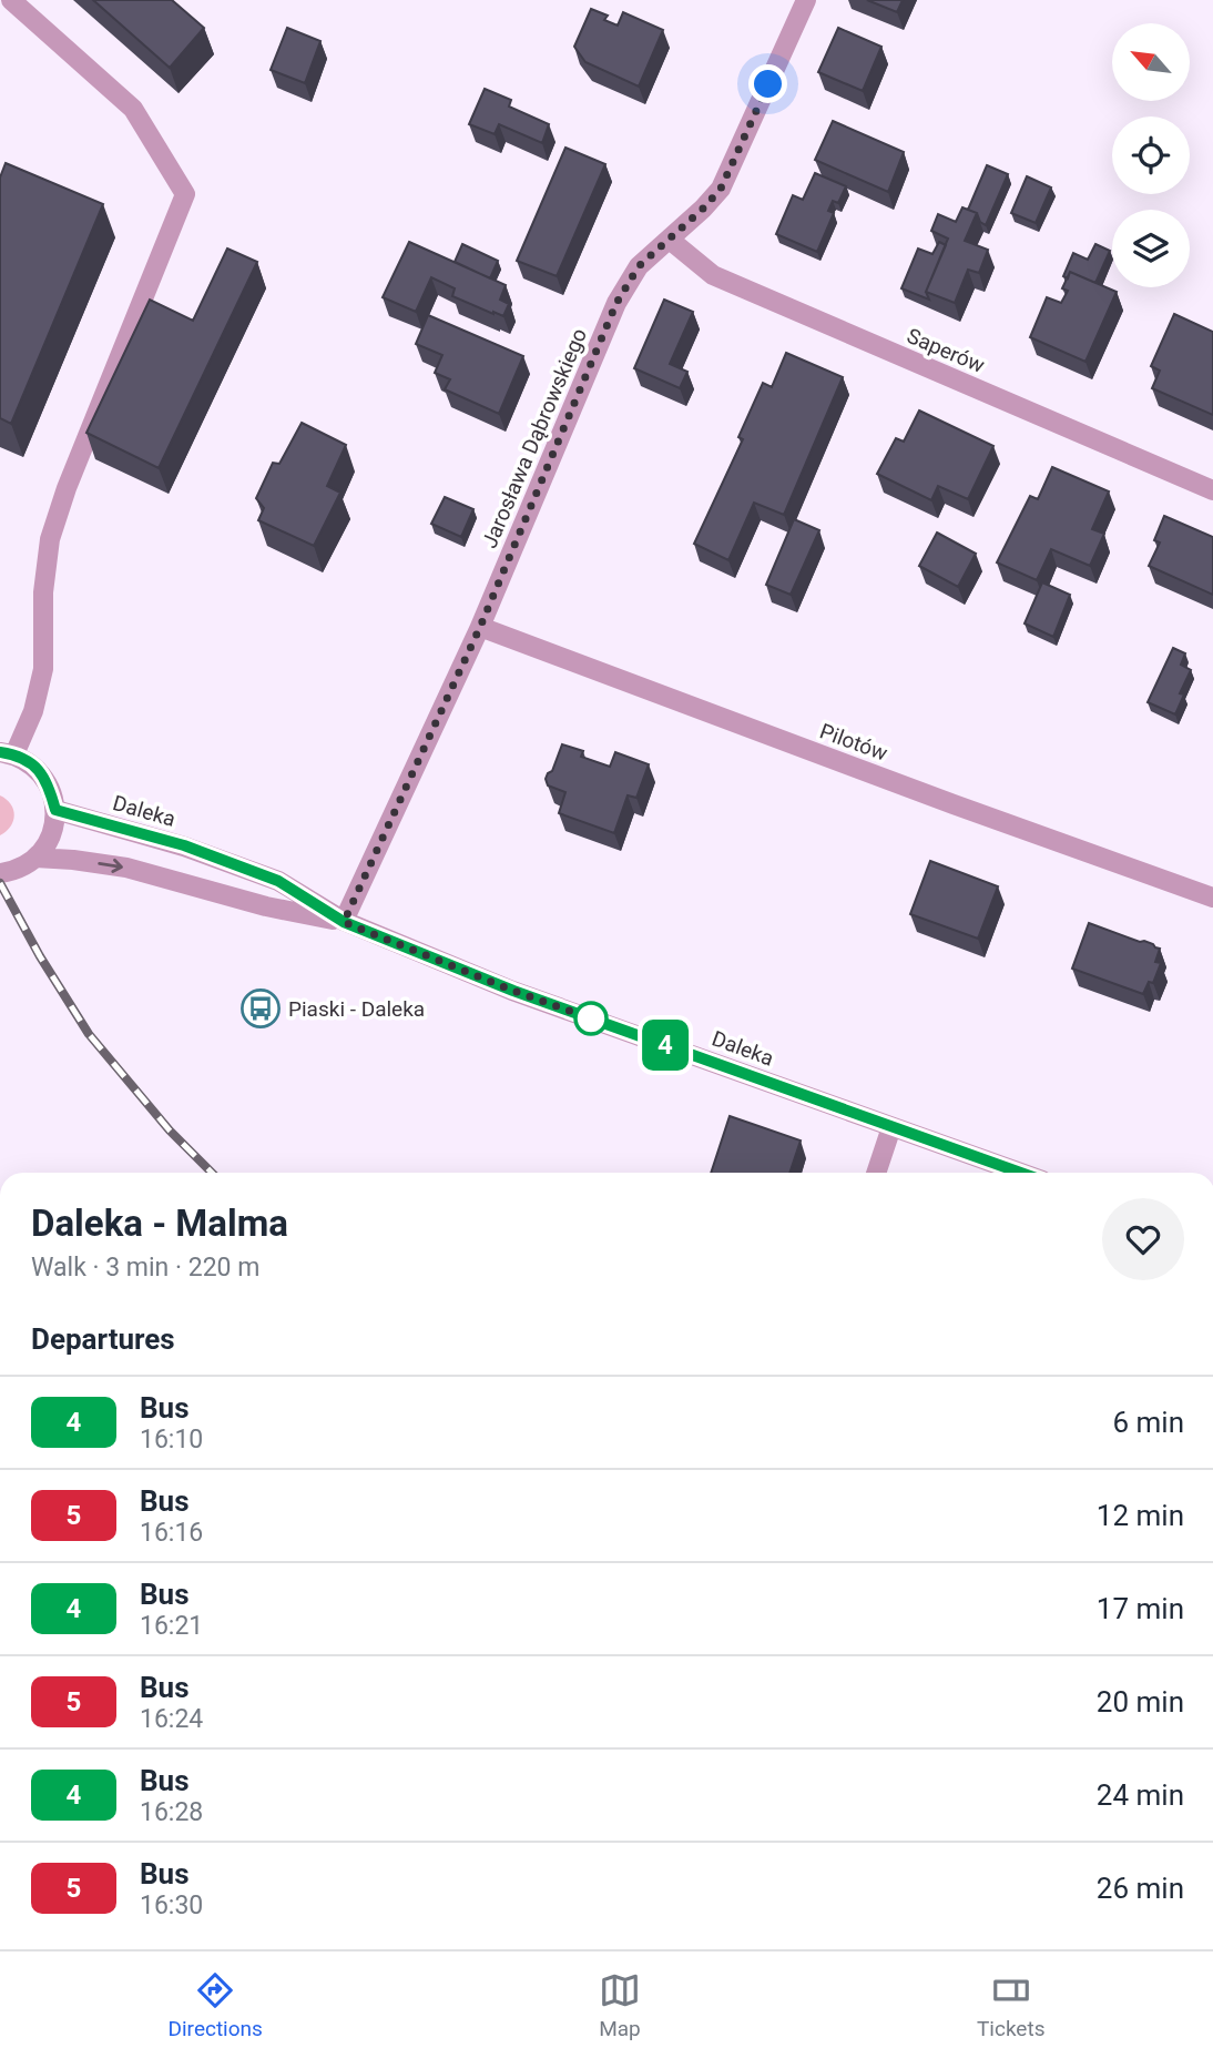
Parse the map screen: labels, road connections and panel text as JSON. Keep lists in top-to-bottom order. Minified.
{"streets":{"street":["Saperów","Jarosława Dąbrowskiego","Pilotów","Daleka"]},"crossings":[["Saperów","Jarosława Dąbrowskiego"],["Jarosława Dąbrowskiego","Pilotów"],["Jarosława Dąbrowskiego","Daleka"]],"places":{"bus stop":["Piaski - Daleka"]},"lines":["bus line 4"],"north":"top left","page":{"on_map":"4","heading":[["Daleka - Malma","Walk · 3 min · 220 m"],"Departures"],"list":[{"mark":"4","name":"Bus","note":"16:10","value":"6 min"},{"mark":"5","name":"Bus","note":"16:16","value":"12 min"},{"mark":"4","name":"Bus","note":"16:21","value":"17 min"},{"mark":"5","name":"Bus","note":"16:24","value":"20 min"},{"mark":"4","name":"Bus","note":"16:28","value":"24 min"},{"mark":"5","name":"Bus","note":"16:30","value":"26 min"}],"tabs":["Directions","Map","Tickets"]}}
